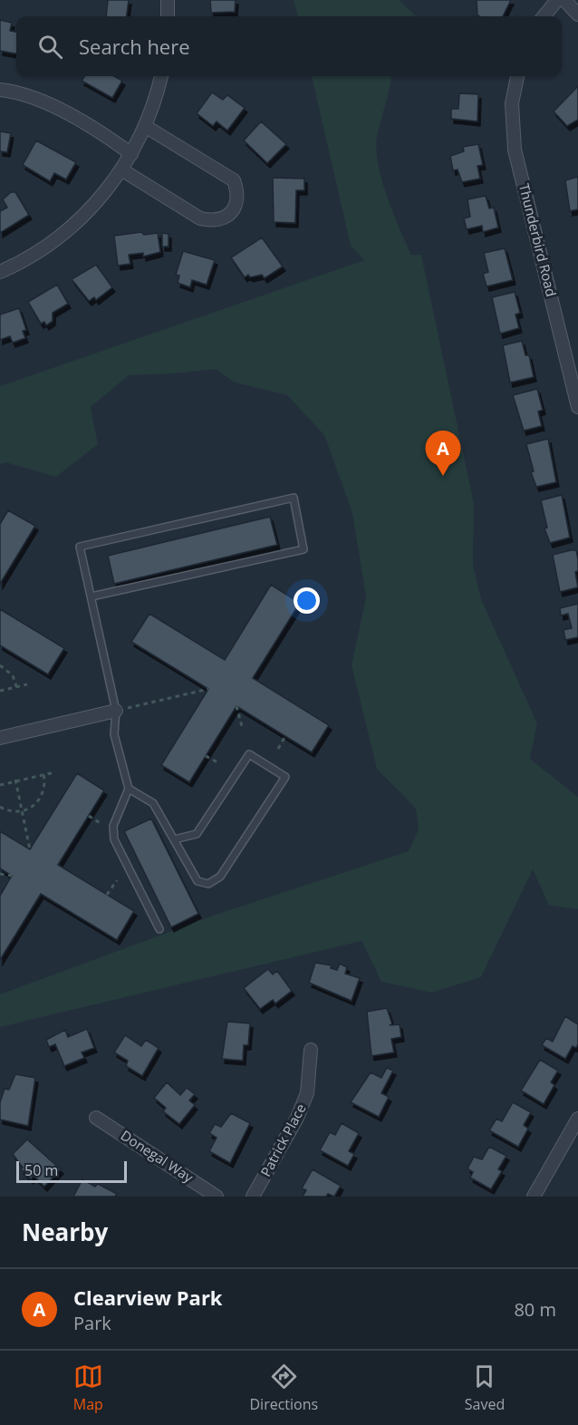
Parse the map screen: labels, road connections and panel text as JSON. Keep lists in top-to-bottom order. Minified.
{"streets":{"street":["Thunderbird Road","Patrick Place","Donegal Way"]},"scale_bar":"50 m","page":{"search":"Search here","pins":"A","scale":"50 m","heading":"Nearby","list":[{"mark":"A","name":"Clearview Park","note":"Park","value":"80 m"}],"nav":["Map","Directions","Saved"]}}
